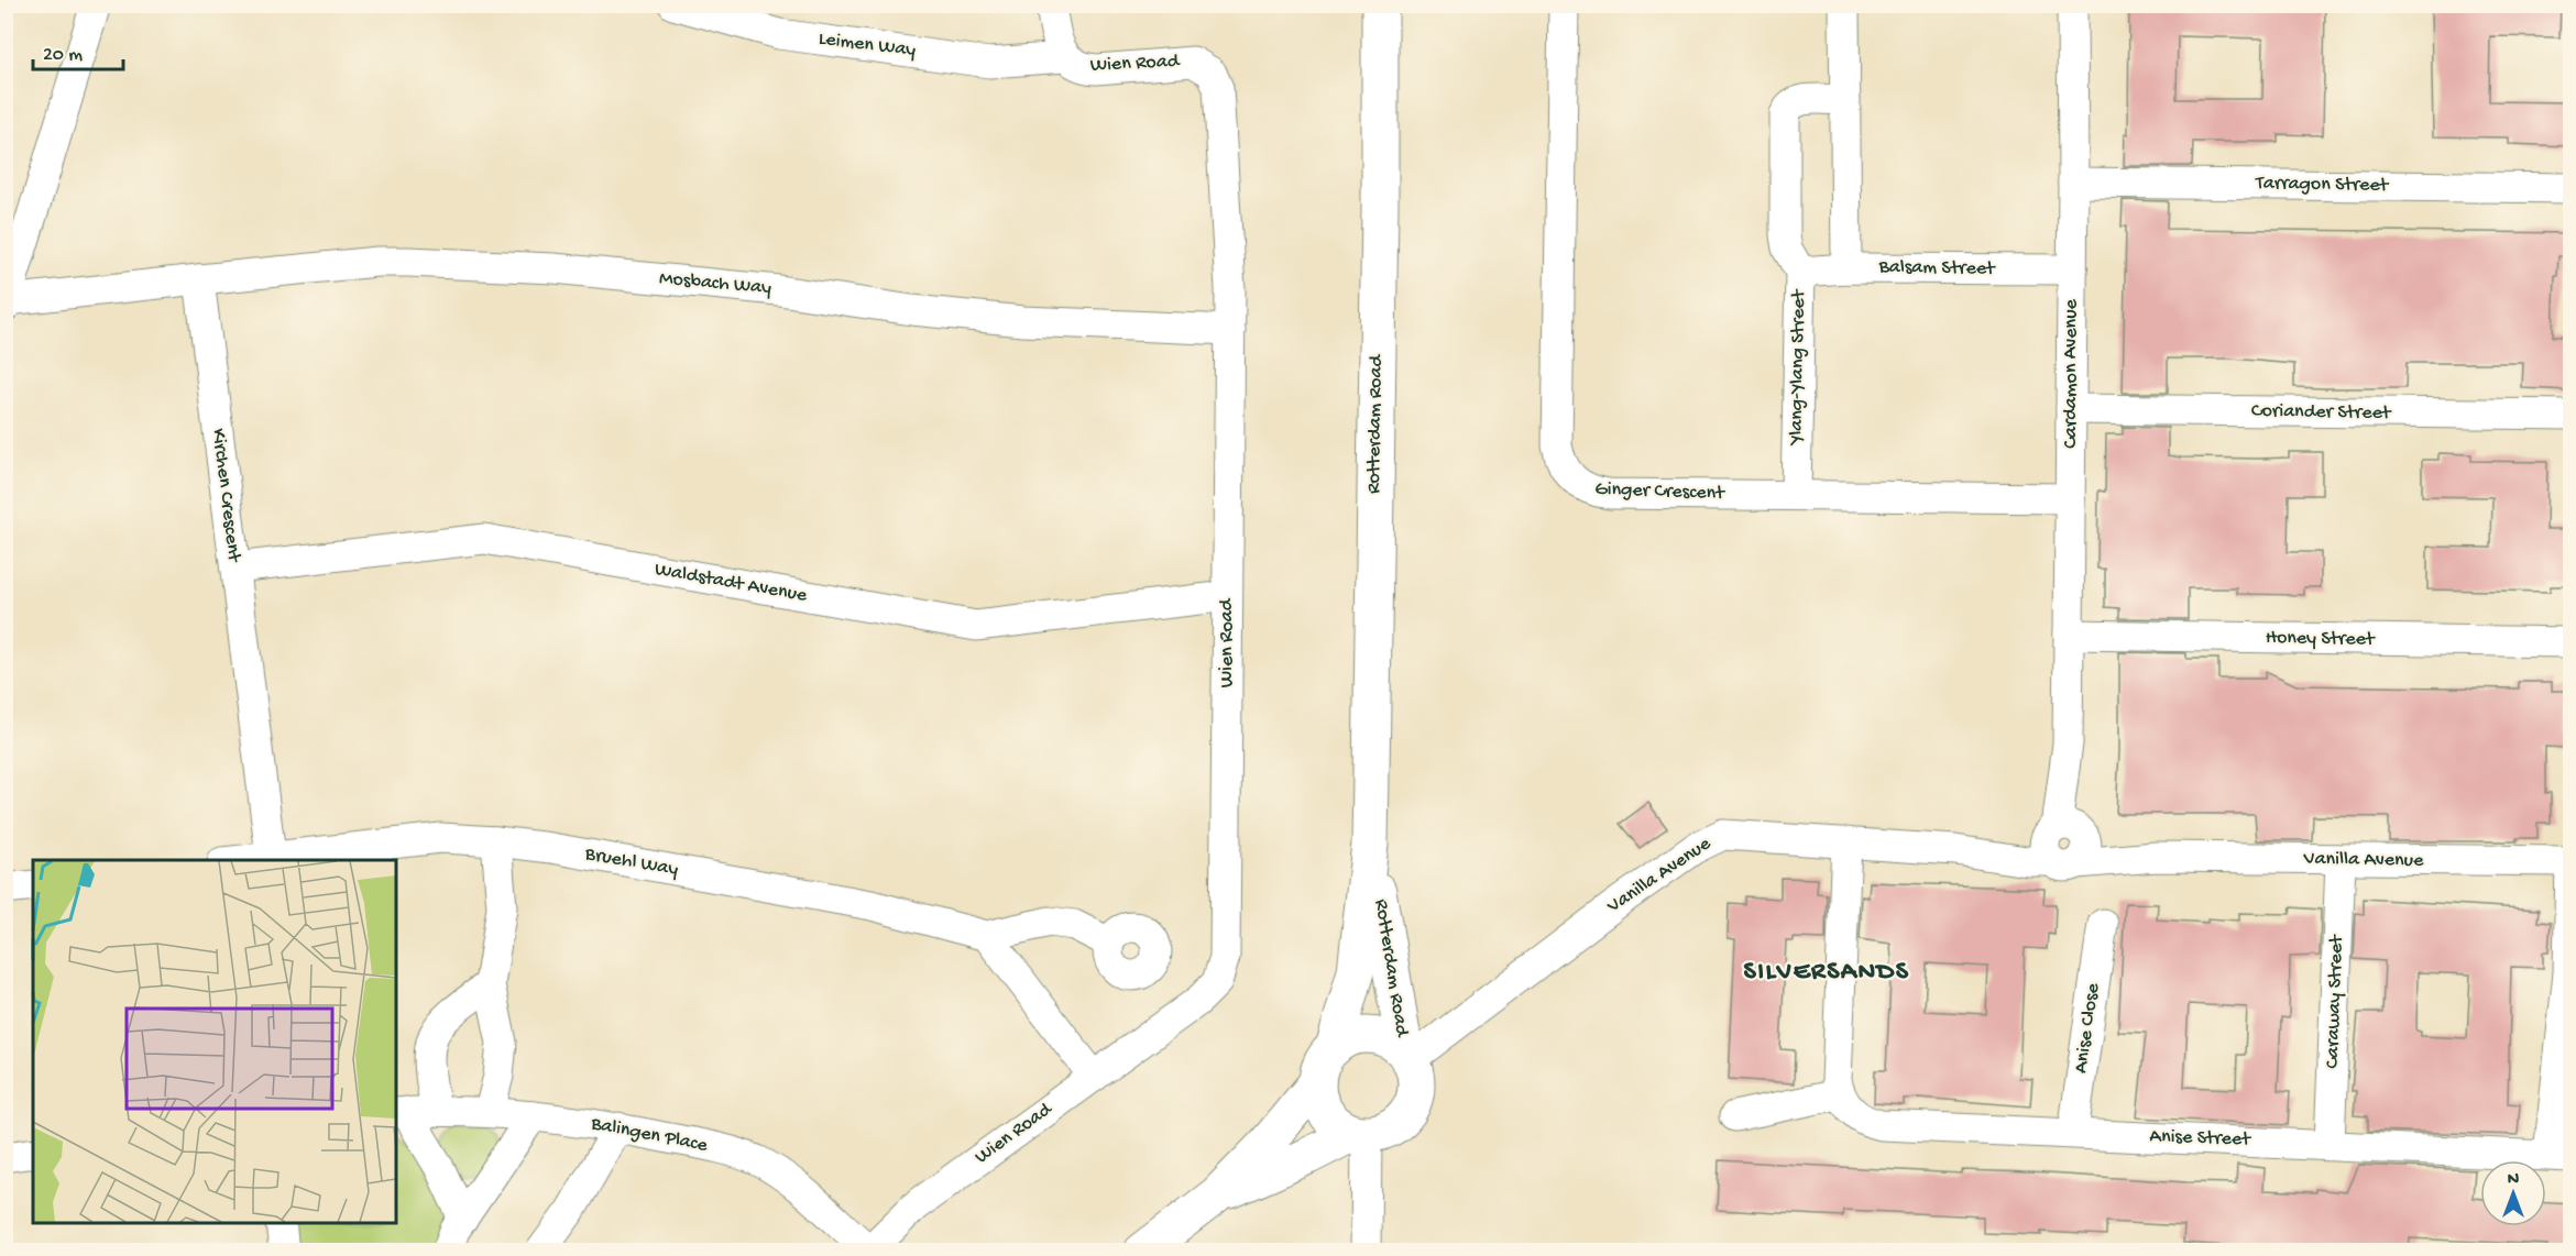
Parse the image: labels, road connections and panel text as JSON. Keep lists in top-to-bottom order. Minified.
{"streets":{"street":["Leimen Way","Wien Road","Tarragon Street","Balsam Street","Mosbach Way","Ylang-Ylang Street","Cardamon Avenue","Coriander Street","Rotterdam Road","Ginger Crescent","Kirchen Crescent","Waldstadt Avenue","Honey Street","Vanilla Avenue","Bruehl Way","Caraway Street","Anise Close","Balingen Place","Anise Street"]},"crossings":[["Leimen Way","Wien Road"],["Wien Road","Mosbach Way"],["Wien Road","Waldstadt Avenue"],["Wien Road","Balingen Place"],["Tarragon Street","Cardamon Avenue"],["Balsam Street","Ylang-Ylang Street"],["Balsam Street","Cardamon Avenue"],["Mosbach Way","Kirchen Crescent"],["Ylang-Ylang Street","Ginger Crescent"],["Cardamon Avenue","Coriander Street"],["Cardamon Avenue","Ginger Crescent"],["Cardamon Avenue","Honey Street"],["Cardamon Avenue","Vanilla Avenue"],["Rotterdam Road","Vanilla Avenue"],["Kirchen Crescent","Waldstadt Avenue"],["Kirchen Crescent","Bruehl Way"],["Vanilla Avenue","Caraway Street"],["Caraway Street","Anise Street"],["Anise Close","Anise Street"]],"districts":["SILVERSANDS"],"scale_bar":"20 m","north":"top"}
